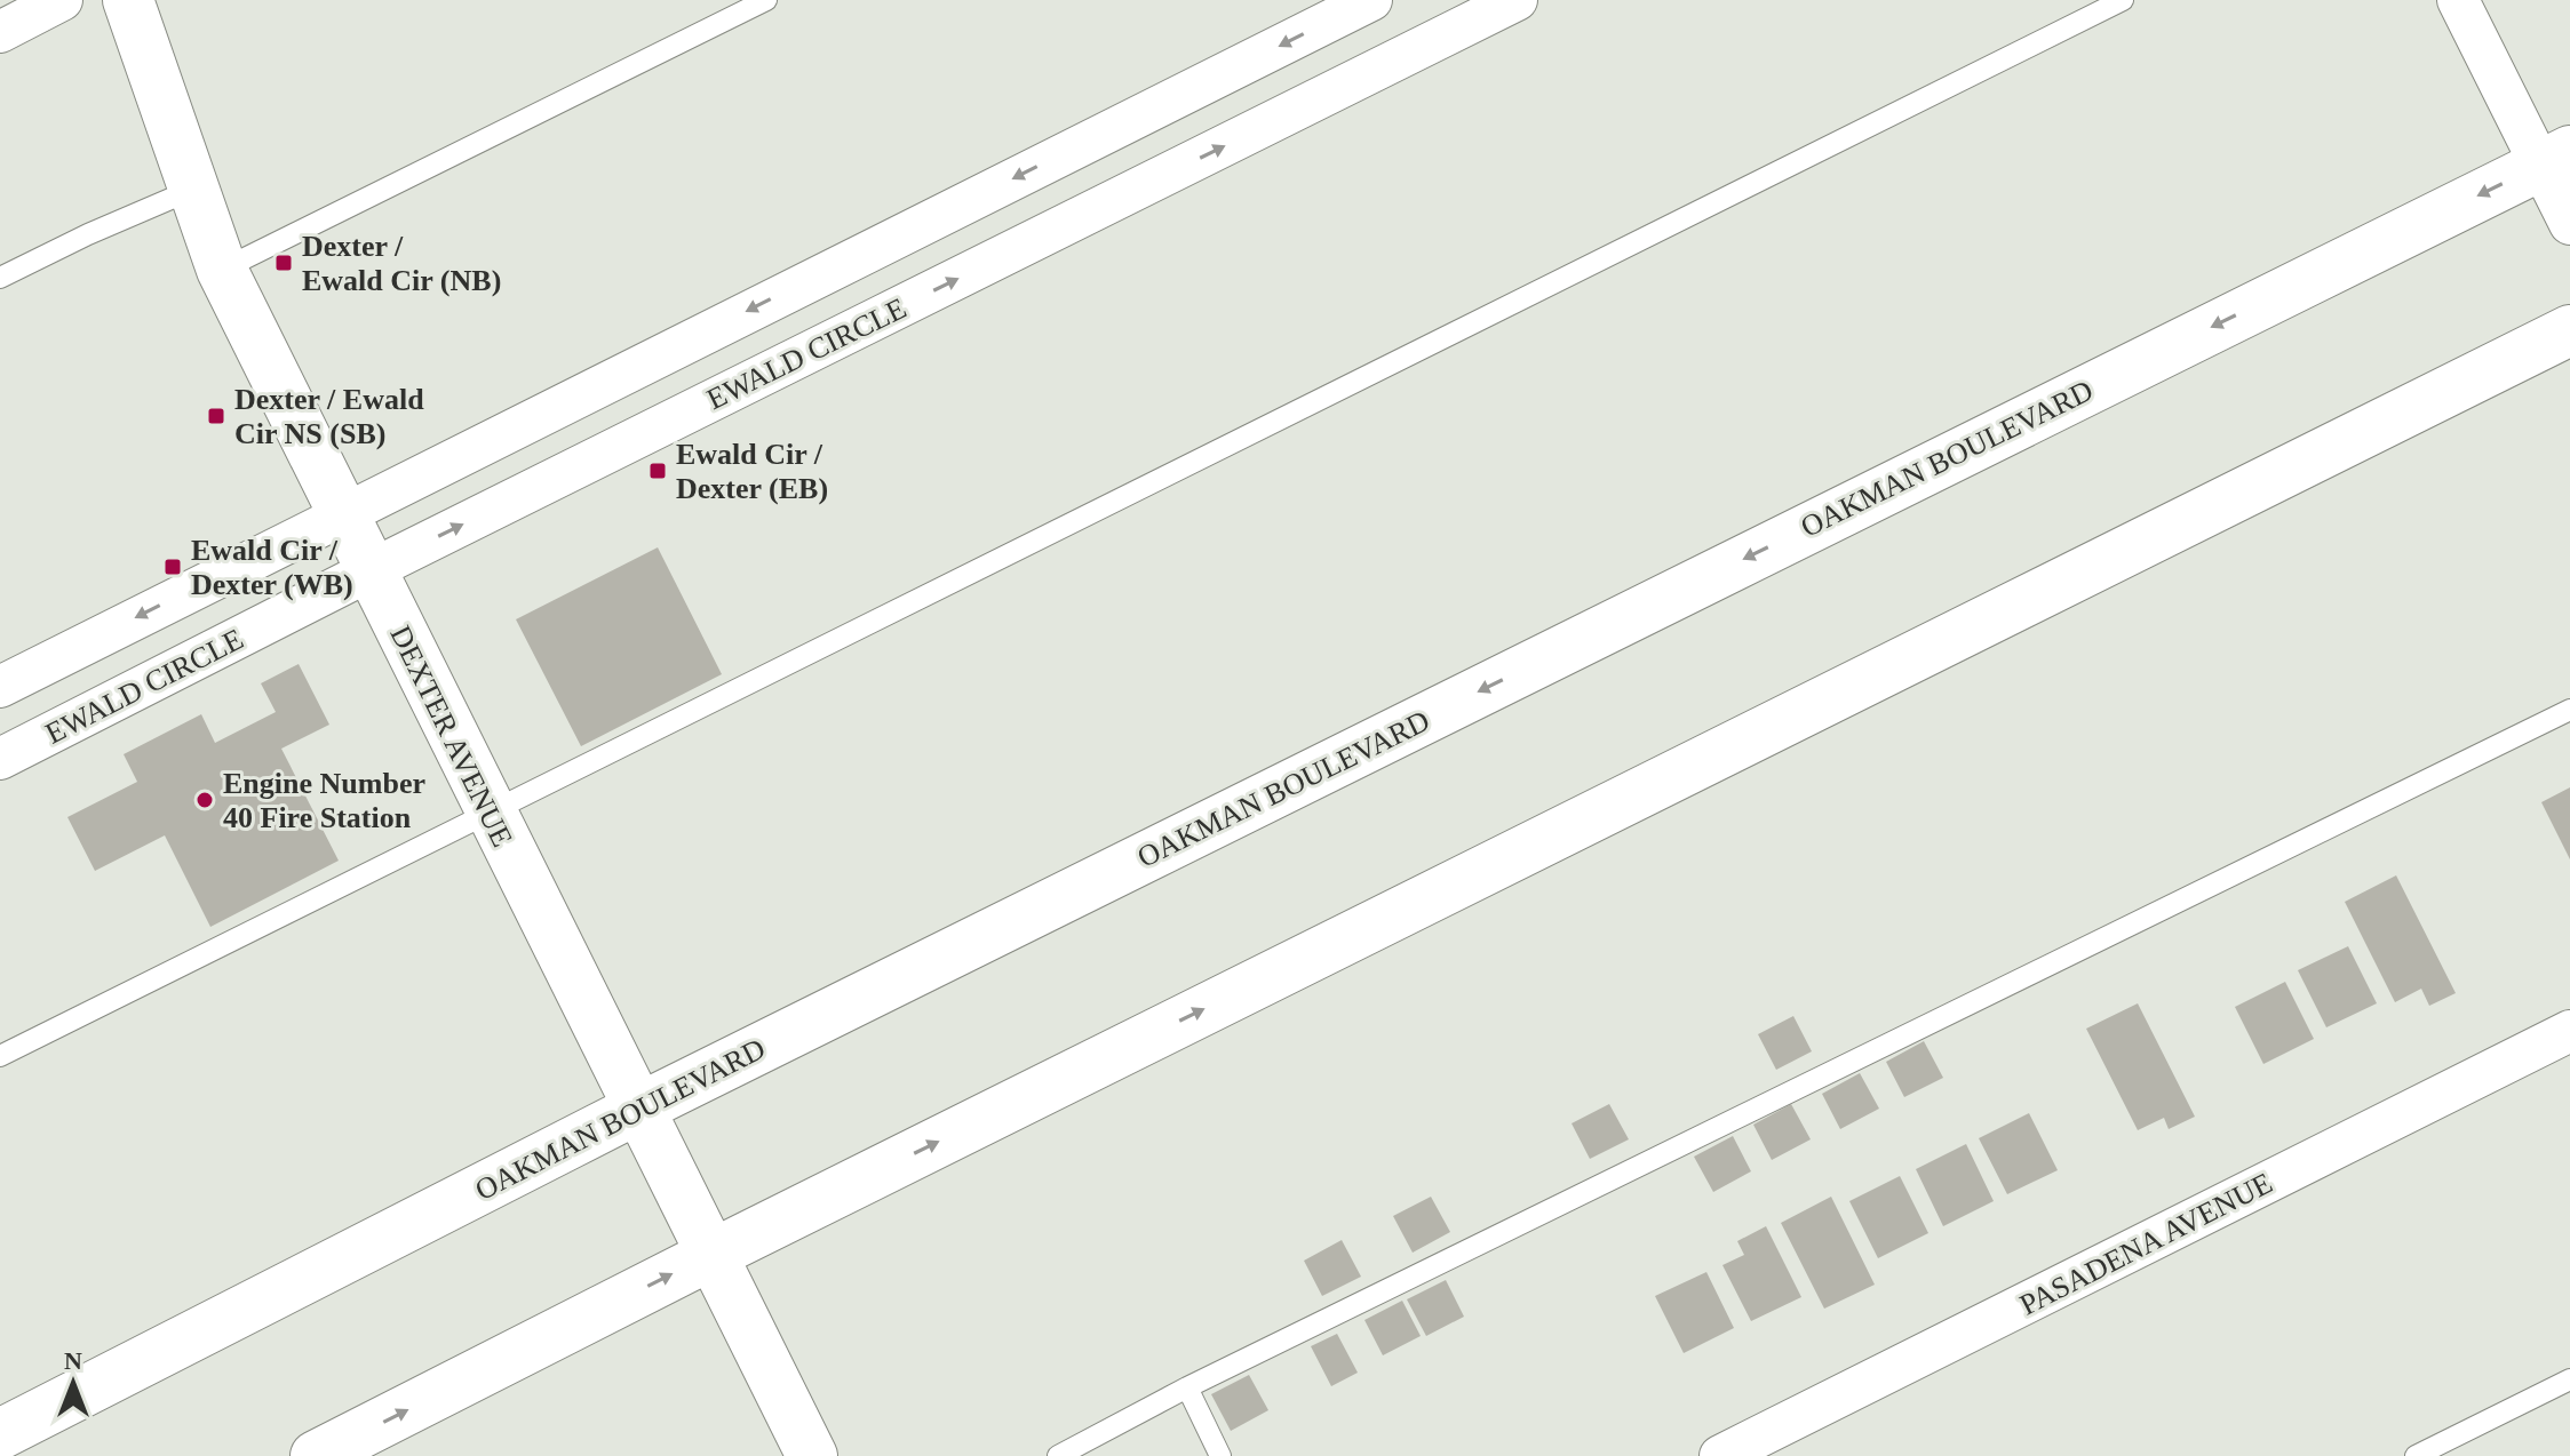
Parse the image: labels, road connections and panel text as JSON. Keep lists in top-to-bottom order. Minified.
{"streets":{"street":["EWALD CIRCLE","OAKMAN BOULEVARD","DEXTER AVENUE","PASADENA AVENUE"]},"crossings":[["EWALD CIRCLE","DEXTER AVENUE"],["OAKMAN BOULEVARD","DEXTER AVENUE"]],"places":{"transit":["Dexter / Ewald Cir (NB)","Dexter / Ewald Cir NS (SB)","Ewald Cir / Dexter (EB)","Ewald Cir / Dexter (WB)"],"other":["Engine Number 40 Fire Station"]},"north":"top"}
